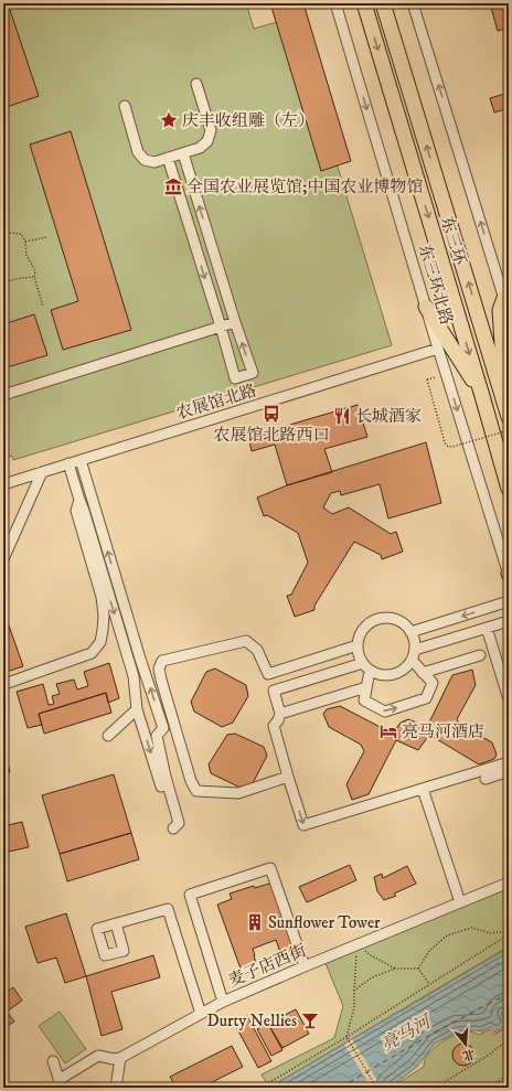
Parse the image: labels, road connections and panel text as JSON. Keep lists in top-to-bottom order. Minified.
{"streets":{"highway":["东三环"],"street":["东三环北路","农展馆北路","麦子店西街"]},"crossings":[["东三环北路","农展馆北路"]],"water":["亮马河"],"places":{"place":["庆丰收组雕（左）"],"museum":["全国农业展览馆;中国农业博物馆"],"bus stop":["农展馆北路西口"],"restaurant":["长城酒家"],"hotel":["亮马河酒店"],"building":["Sunflower Tower"],"bar":["Durty Nellies"]},"north":"bottom"}
